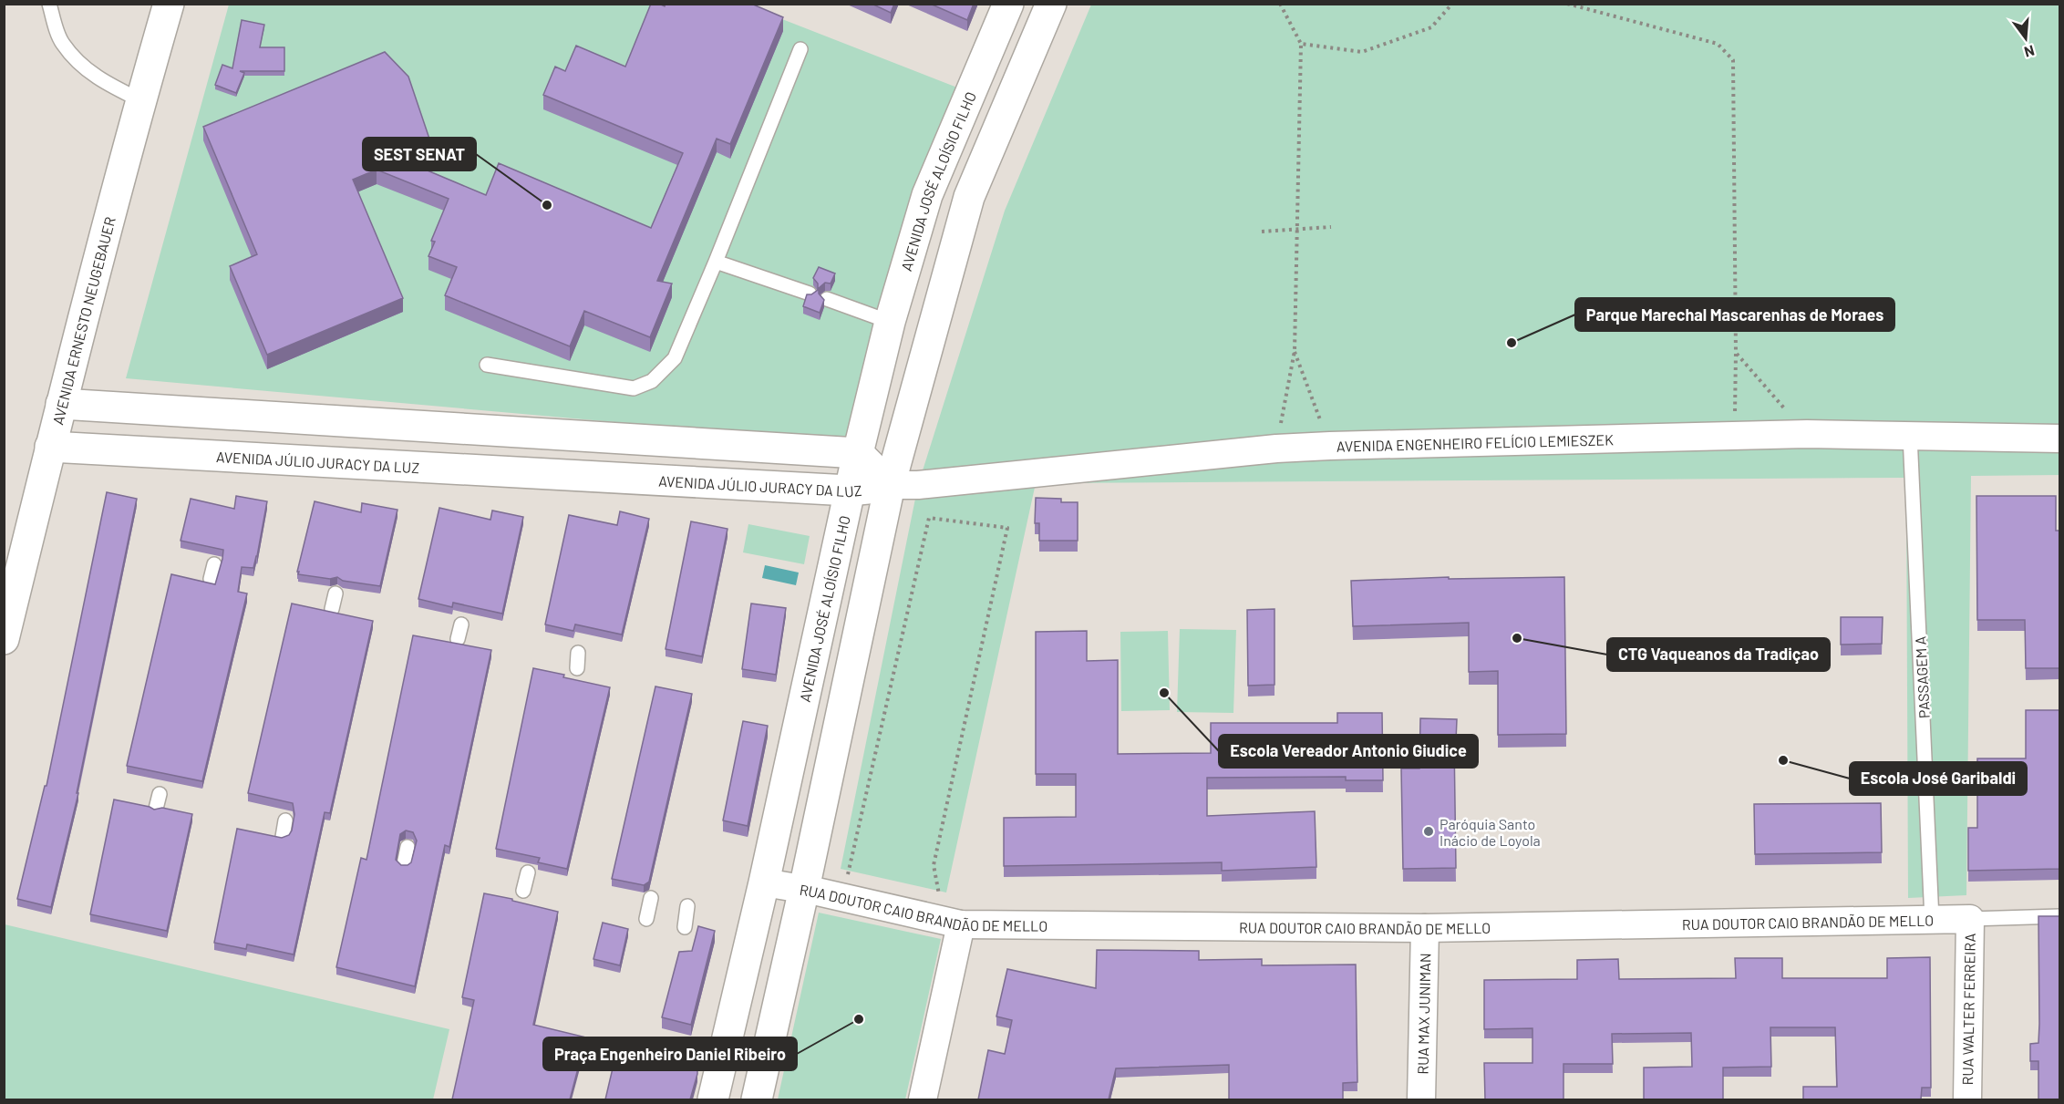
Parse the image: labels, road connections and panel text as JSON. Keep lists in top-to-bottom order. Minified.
{"streets":{"street":["AVENIDA JOSÉ ALOÍSIO FILHO","AVENIDA ERNESTO NEUGEBAUER","AVENIDA ENGENHEIRO FELÍCIO LEMIESZEK","AVENIDA JÚLIO JURACY DA LUZ","RUA DOUTOR CAIO BRANDÃO DE MELLO","RUA WALTER FERREIRA","RUA MAX JUNIMAN"],"lane":["PASSAGEM A"]},"crossings":[["AVENIDA JOSÉ ALOÍSIO FILHO","AVENIDA JÚLIO JURACY DA LUZ"],["AVENIDA JOSÉ ALOÍSIO FILHO","RUA DOUTOR CAIO BRANDÃO DE MELLO"],["AVENIDA ERNESTO NEUGEBAUER","AVENIDA JÚLIO JURACY DA LUZ"],["AVENIDA ENGENHEIRO FELÍCIO LEMIESZEK","AVENIDA JÚLIO JURACY DA LUZ"],["AVENIDA ENGENHEIRO FELÍCIO LEMIESZEK","PASSAGEM A"],["PASSAGEM A","RUA DOUTOR CAIO BRANDÃO DE MELLO"],["RUA DOUTOR CAIO BRANDÃO DE MELLO","RUA WALTER FERREIRA"],["RUA DOUTOR CAIO BRANDÃO DE MELLO","RUA MAX JUNIMAN"]],"places":["SEST SENAT","Parque Marechal Mascarenhas de Moraes","CTG Vaqueanos da Tradiçao","Escola Vereador Antonio Giudice","Escola José Garibaldi","Paróquia Santo Inácio de Loyola","Praça Engenheiro Daniel Ribeiro"],"north":"bottom"}
